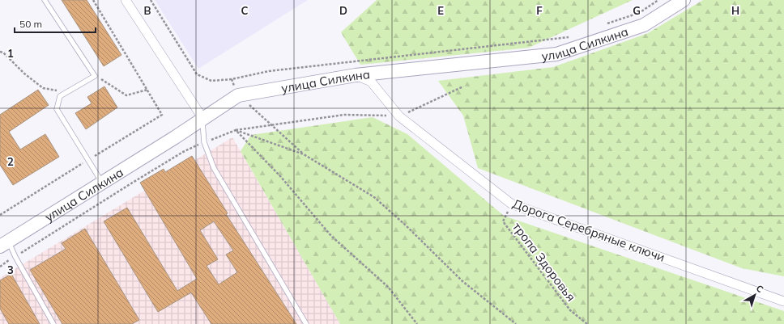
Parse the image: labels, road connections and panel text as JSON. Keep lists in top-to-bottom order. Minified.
{"streets":{"main road":["улица Силкина"],"street":["Дорога Серебряные ключи"],"path":["тропа Здоровья"]},"crossings":[["улица Силкина","Дорога Серебряные ключи"],["Дорога Серебряные ключи","тропа Здоровья"]],"scale_bar":"50 m","north":"top right","grid":{"columns":["B","C","D","E","F","G","H"],"rows":["1","2","3"]}}
